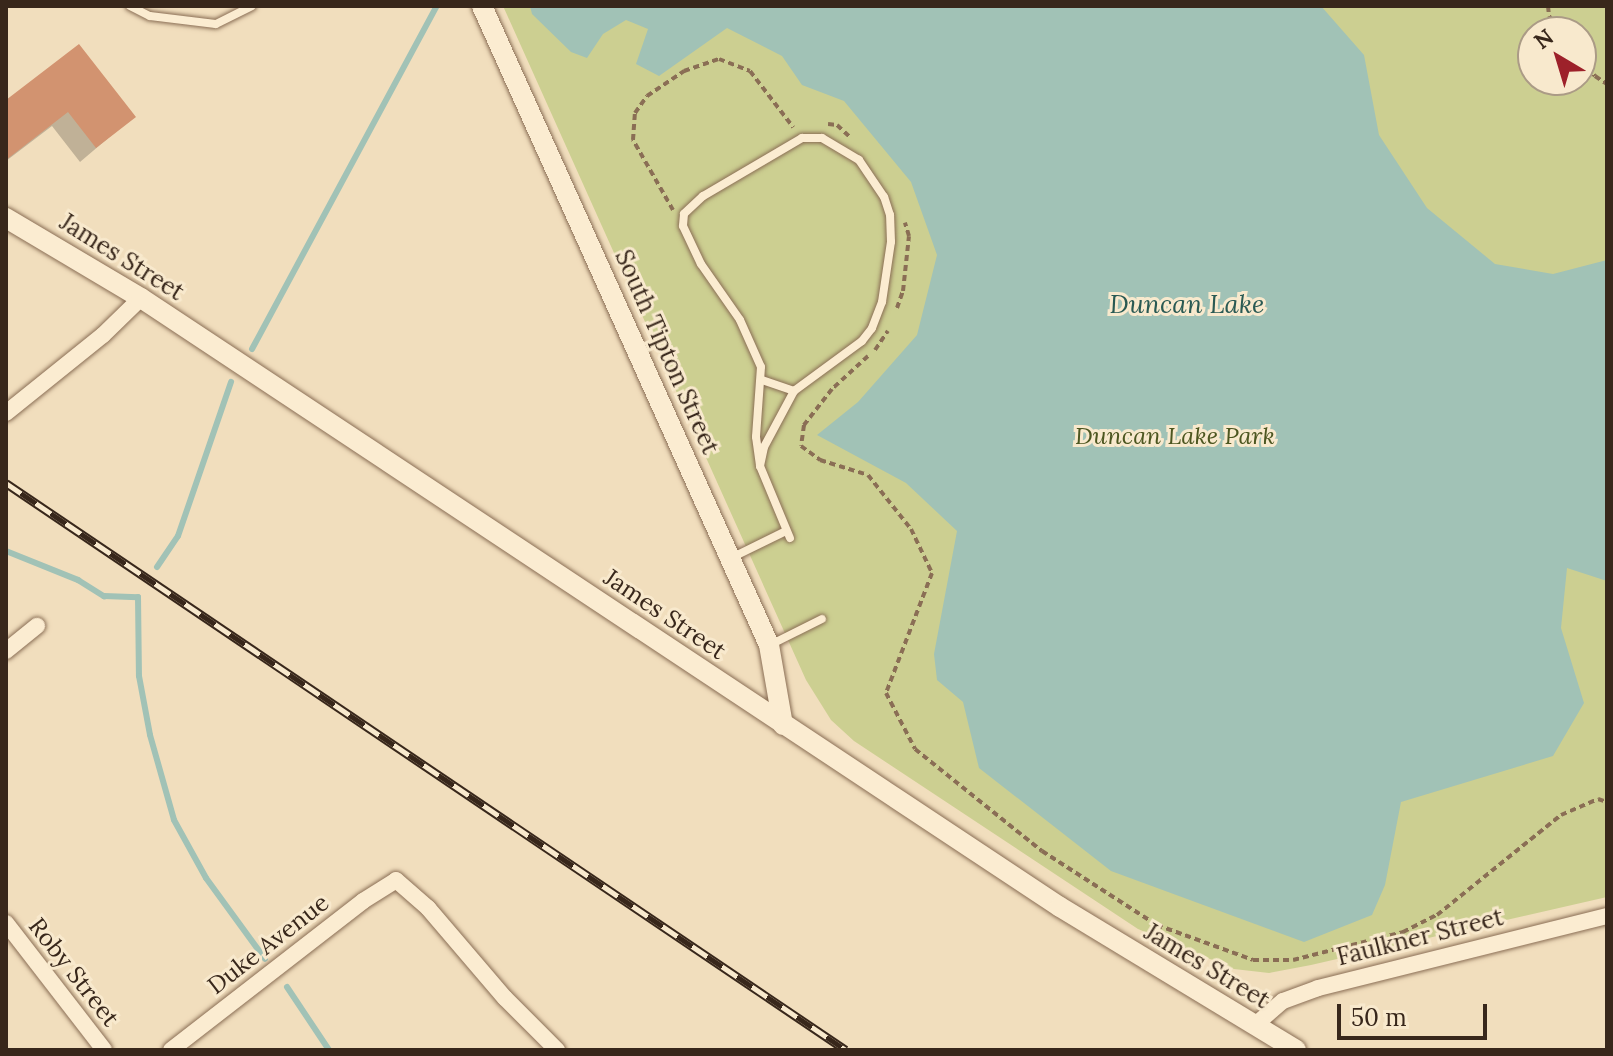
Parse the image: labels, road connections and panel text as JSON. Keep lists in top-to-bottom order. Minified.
{"streets":{"street":["James Street","South Tipton Street","Faulkner Street","Duke Avenue","Roby Street"]},"crossings":[["James Street","South Tipton Street"],["James Street","Faulkner Street"]],"water":["Duncan Lake"],"parks":["Duncan Lake Park"],"scale_bar":"50 m","north":"top left"}
